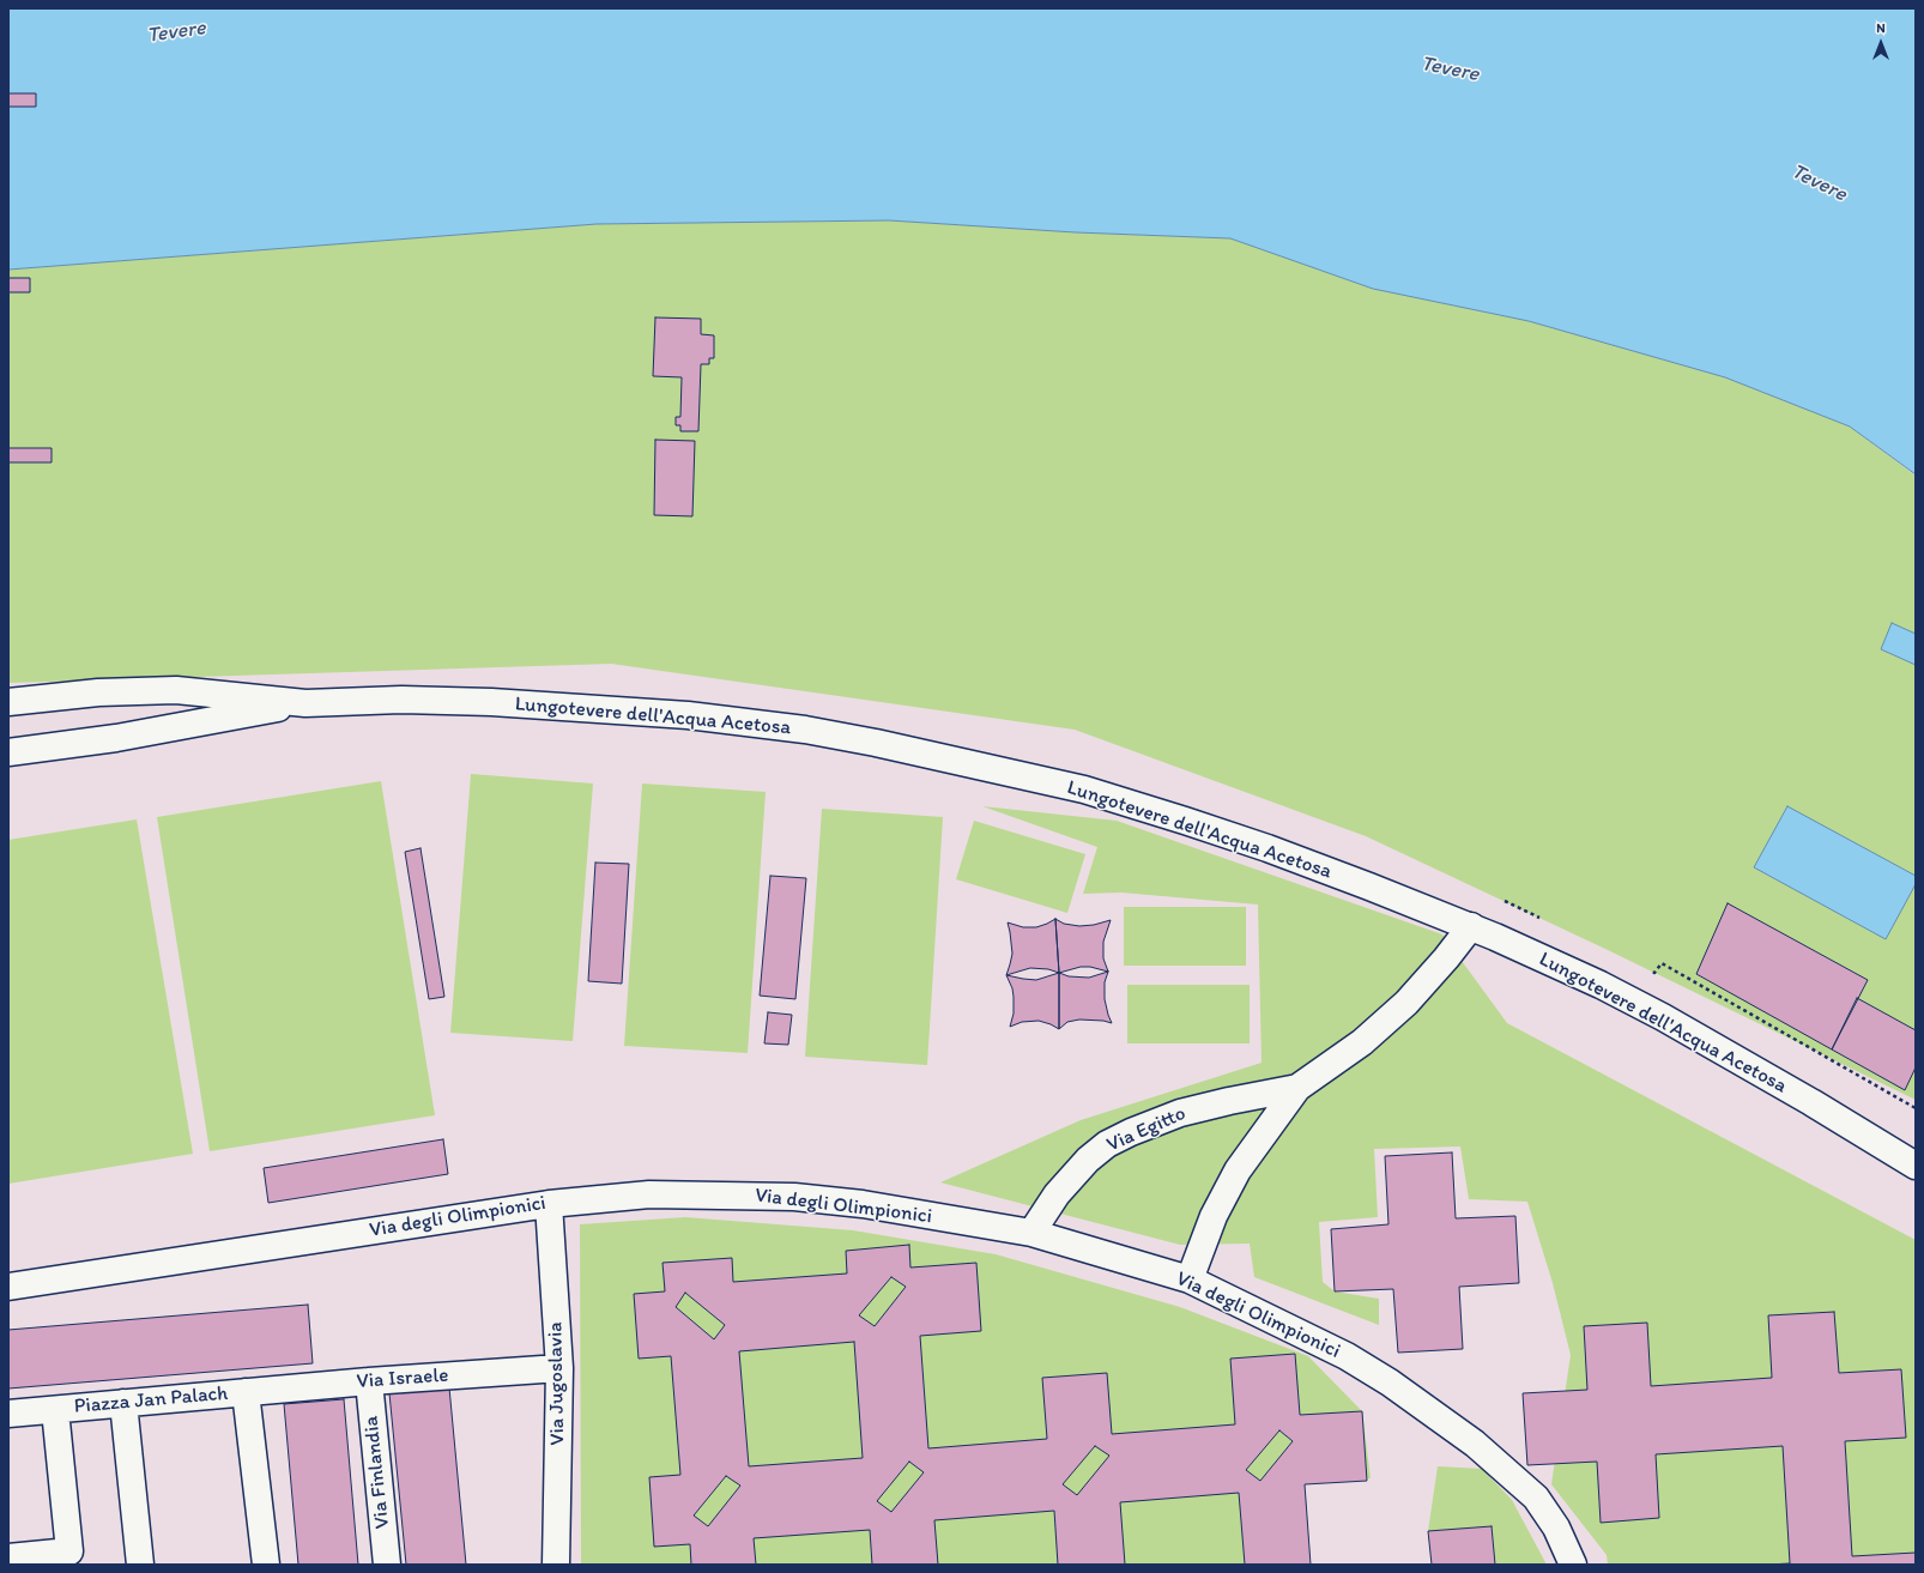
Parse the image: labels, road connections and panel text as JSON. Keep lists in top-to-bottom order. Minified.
{"streets":{"street":["Lungotevere dell'Acqua Acetosa","Via Egitto","Via degli Olimpionici","Via Israele","Via Jugoslavia","Piazza Jan Palach","Via Finlandia"]},"crossings":[["Lungotevere dell'Acqua Acetosa","Via Egitto"],["Via Egitto","Via degli Olimpionici"],["Via degli Olimpionici","Via Jugoslavia"],["Via Israele","Via Jugoslavia"],["Via Israele","Piazza Jan Palach"],["Via Israele","Via Finlandia"]],"water":["Tevere"],"north":"top"}
